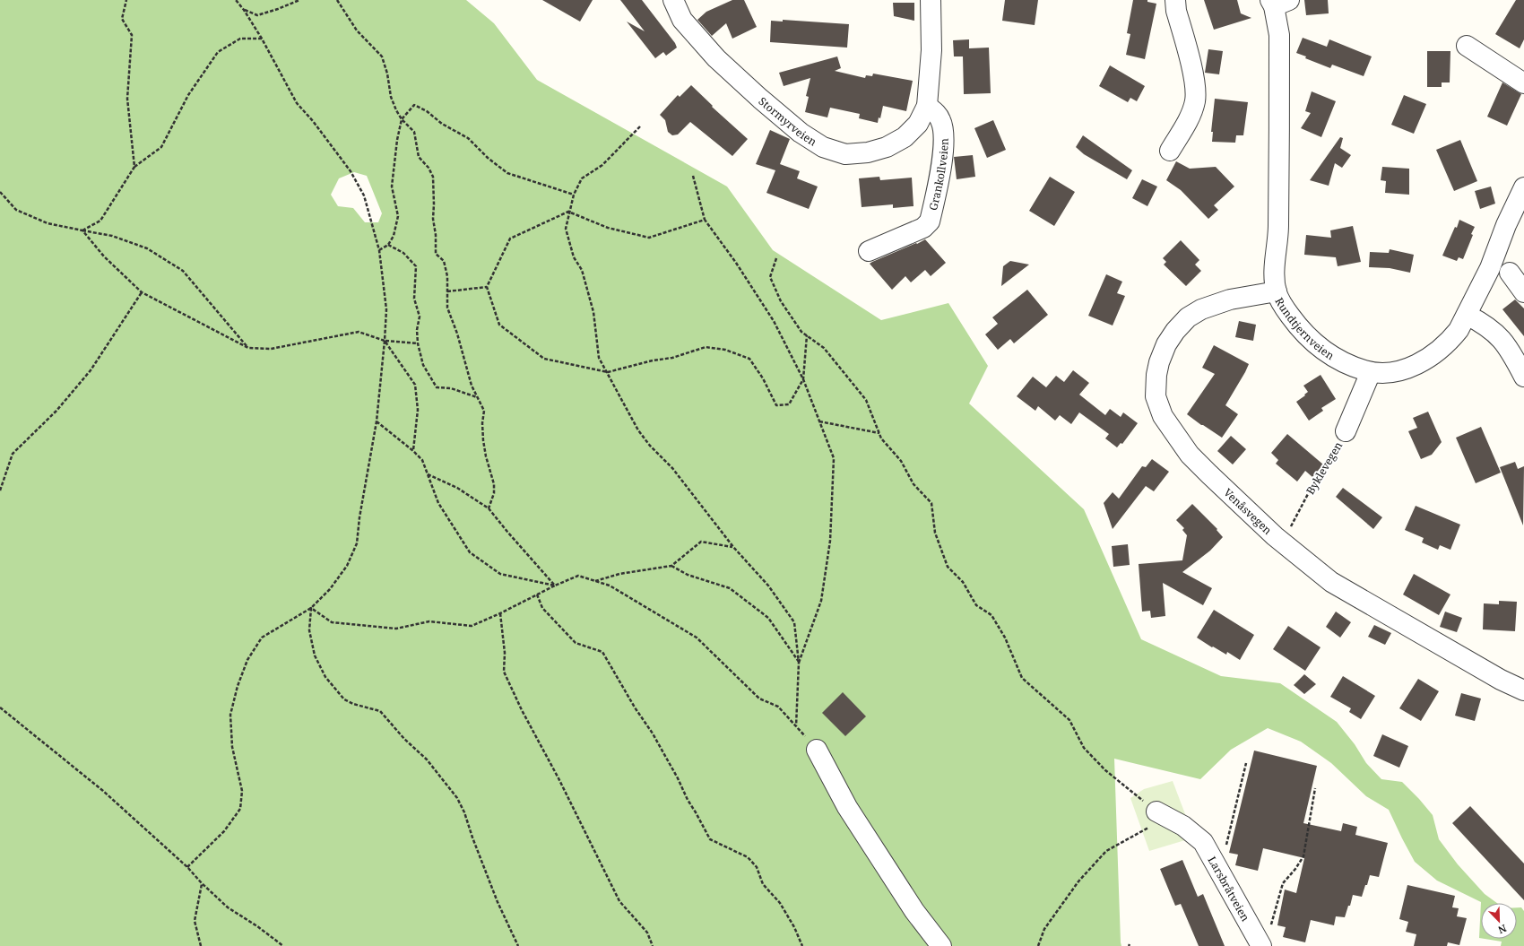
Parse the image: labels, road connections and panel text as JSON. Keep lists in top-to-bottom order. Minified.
{"streets":{"street":["Stormyrveien","Grankollveien","Rundtjernveien","Byklevegen","Venåsvegen","Larsbråtveien"]},"crossings":[["Stormyrveien","Grankollveien"],["Rundtjernveien","Byklevegen"],["Rundtjernveien","Venåsvegen"],["Byklevegen","Venåsvegen"]],"north":"bottom right"}
